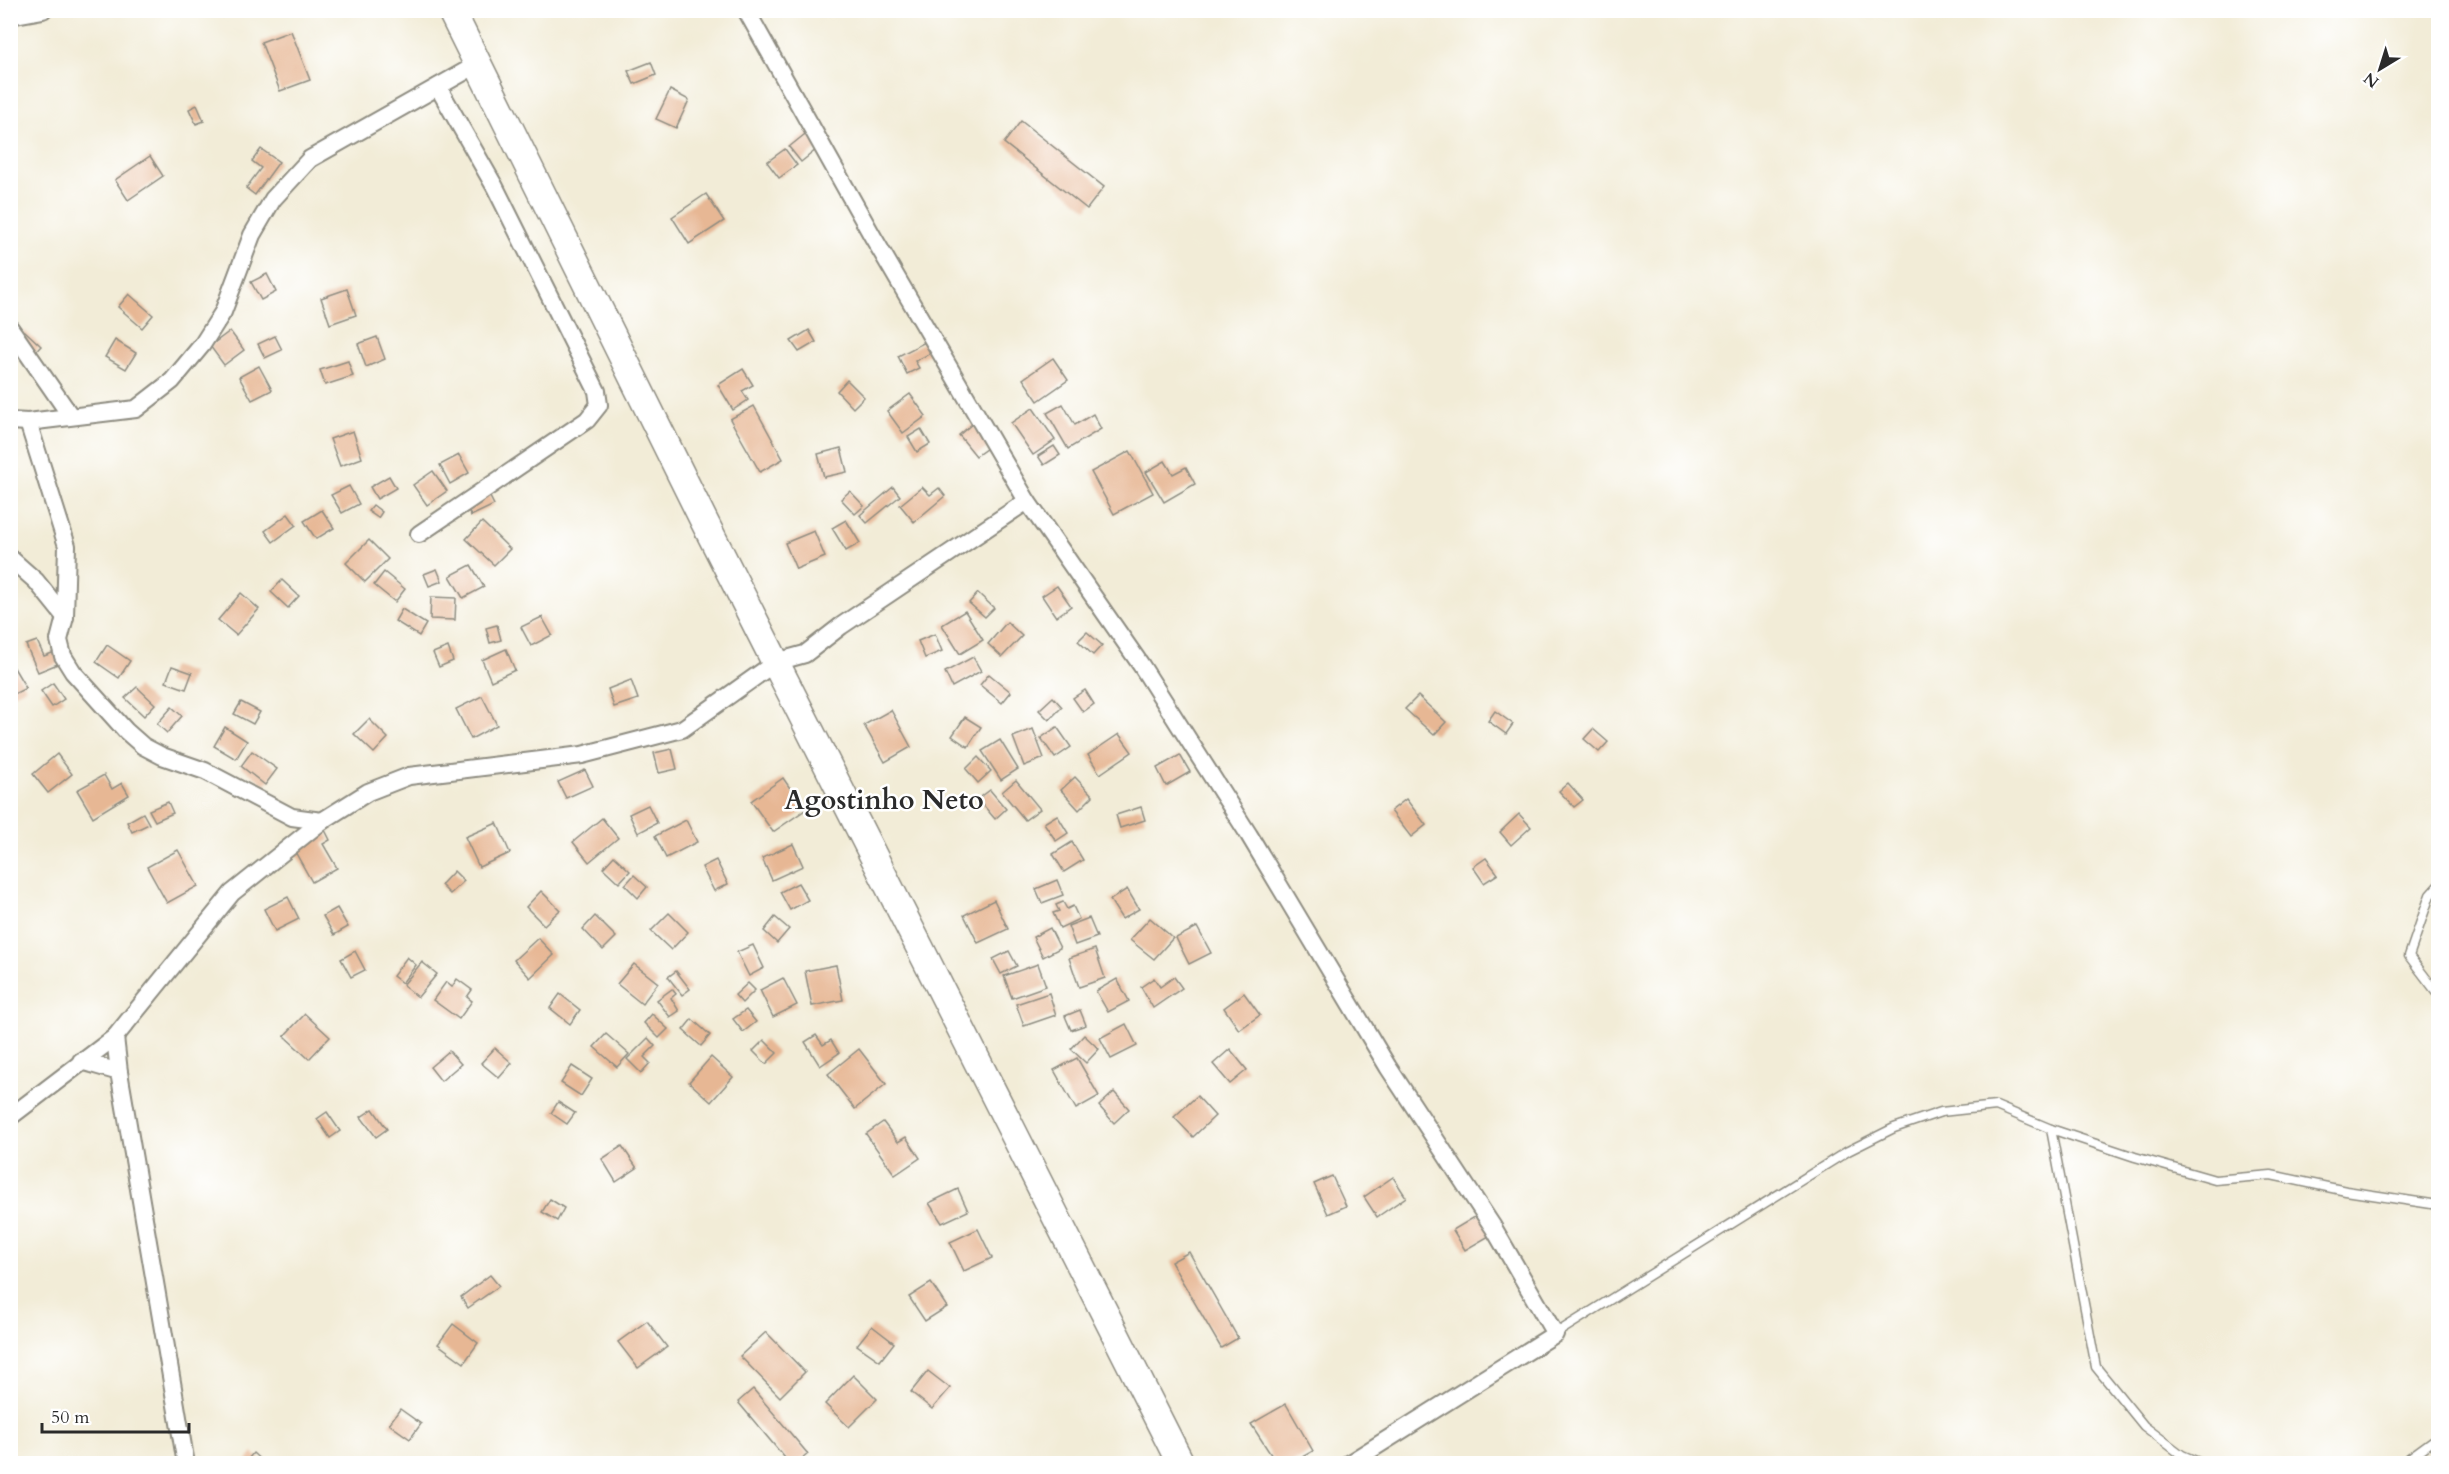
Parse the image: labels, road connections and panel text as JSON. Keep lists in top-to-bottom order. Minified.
{"districts":["Agostinho Neto"],"scale_bar":"50 m","north":"bottom left"}
